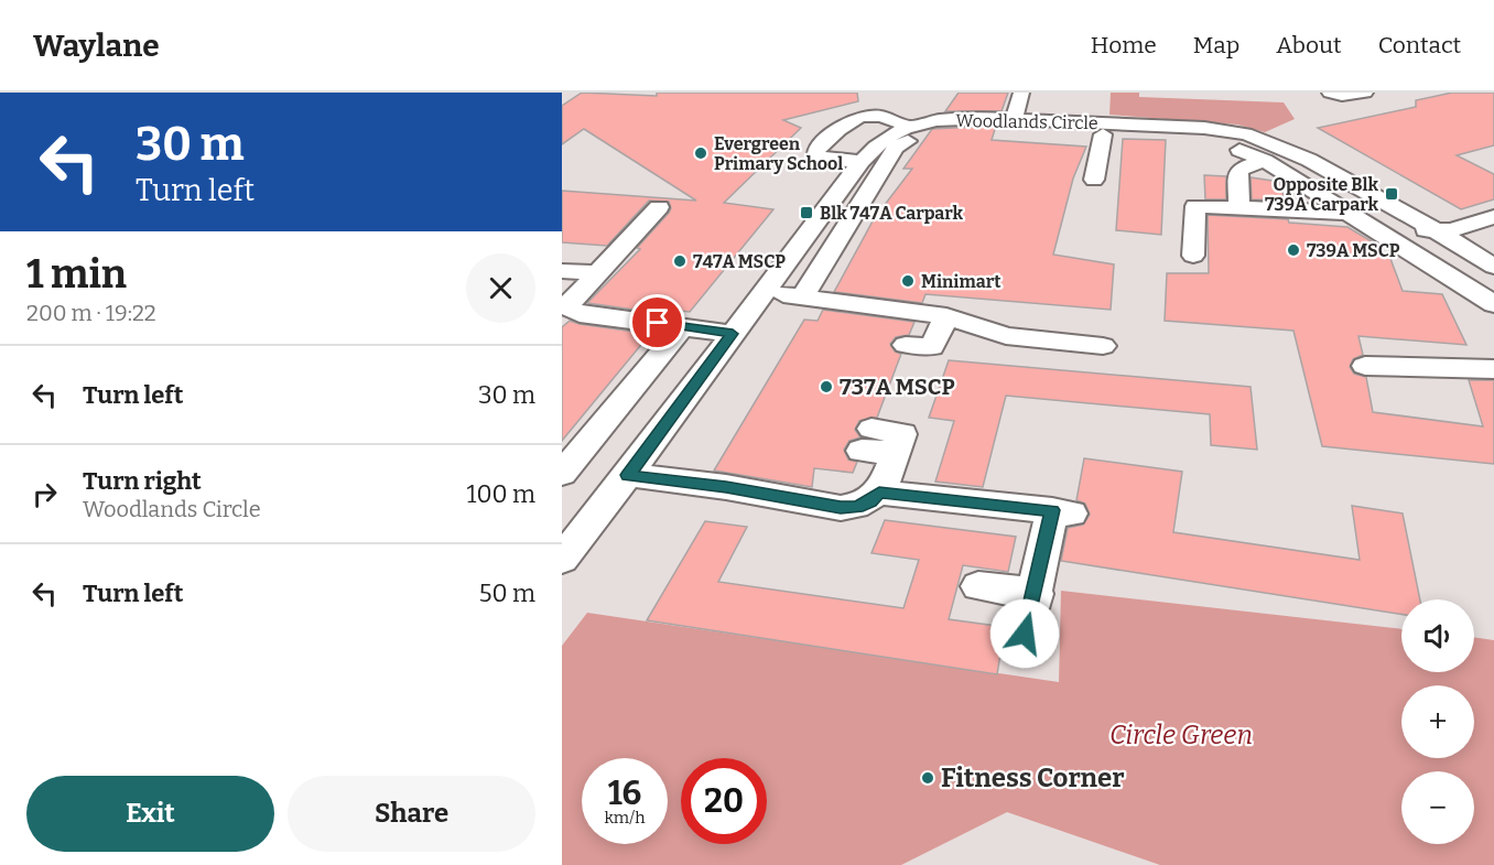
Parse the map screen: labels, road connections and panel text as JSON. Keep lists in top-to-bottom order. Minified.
{"streets":{"street":["Woodlands Circle"]},"parks":["Circle Green"],"places":{"other":["Evergreen Primary School","739A MSCP","747A MSCP","Minimart","737A MSCP","Fitness Corner"],"transit":["Opposite Blk 739A Carpark","Blk 747A Carpark"]},"page":{"header":"Waylane","nav":["Home","Map","About","Contact"],"turn":["30 m","Turn left"],"heading":["1 min","200 m · 19:22"],"list":[{"name":"Turn left","value":"30 m"},{"name":"Turn right","note":"Woodlands Circle","value":"100 m"},{"name":"Turn left","value":"50 m"}],"map_buttons":["+","−"],"speed":"16 km/h","limit":"20","buttons":["Exit","Share"]}}
